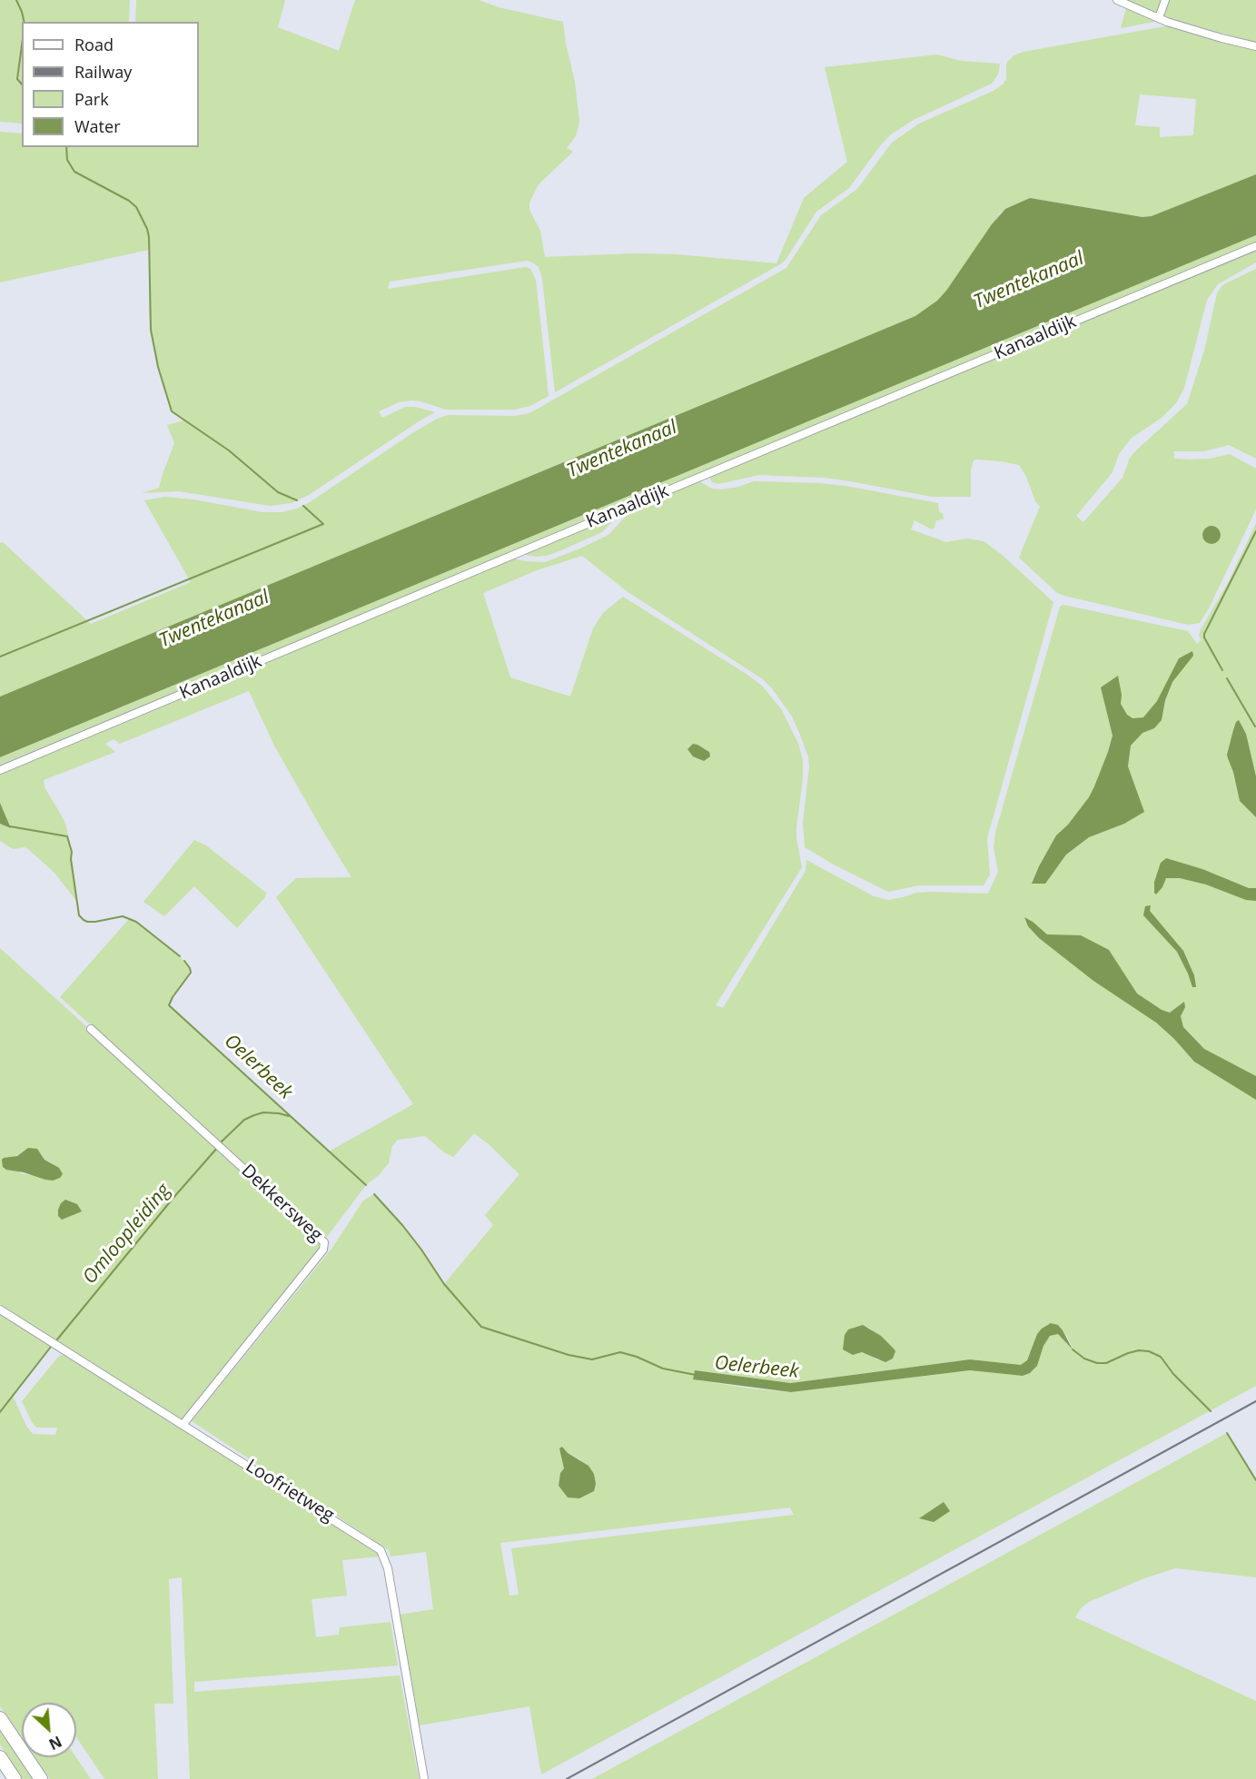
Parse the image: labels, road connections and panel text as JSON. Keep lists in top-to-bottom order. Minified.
{"streets":{"street":["Kanaaldijk","Dekkersweg","Loofrietweg"]},"crossings":[["Dekkersweg","Loofrietweg"]],"water":["Twentekanaal","Oelerbeek","Omloopleiding"],"legend":["Road","Railway","Park","Water"],"north":"bottom right"}
